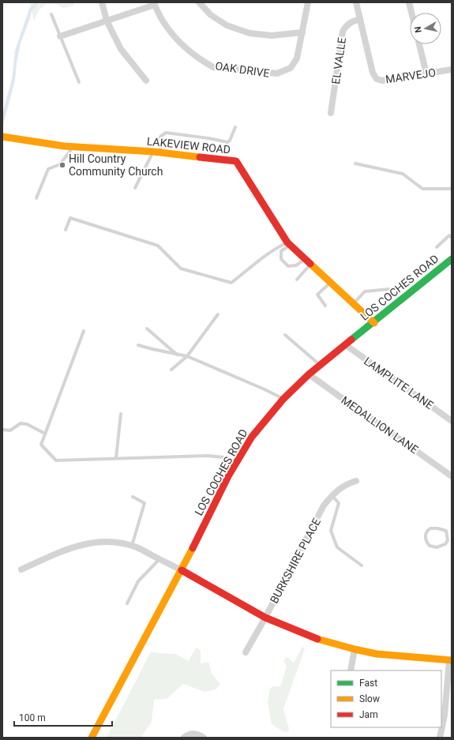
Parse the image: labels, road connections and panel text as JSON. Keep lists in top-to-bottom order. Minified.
{"streets":{"street":["EL VALLE","OAK DRIVE","MARVEJO","LAKEVIEW ROAD","LOS COCHES ROAD","LAMPLITE LANE","MEDALLION LANE","BURKSHIRE PLACE"]},"crossings":[["EL VALLE","MARVEJO"],["LAKEVIEW ROAD","LOS COCHES ROAD"],["LOS COCHES ROAD","LAMPLITE LANE"],["LOS COCHES ROAD","MEDALLION LANE"]],"places":["Hill Country Community Church"],"legend":["Fast","Slow","Jam"],"scale_bar":"100 m","north":"left"}
